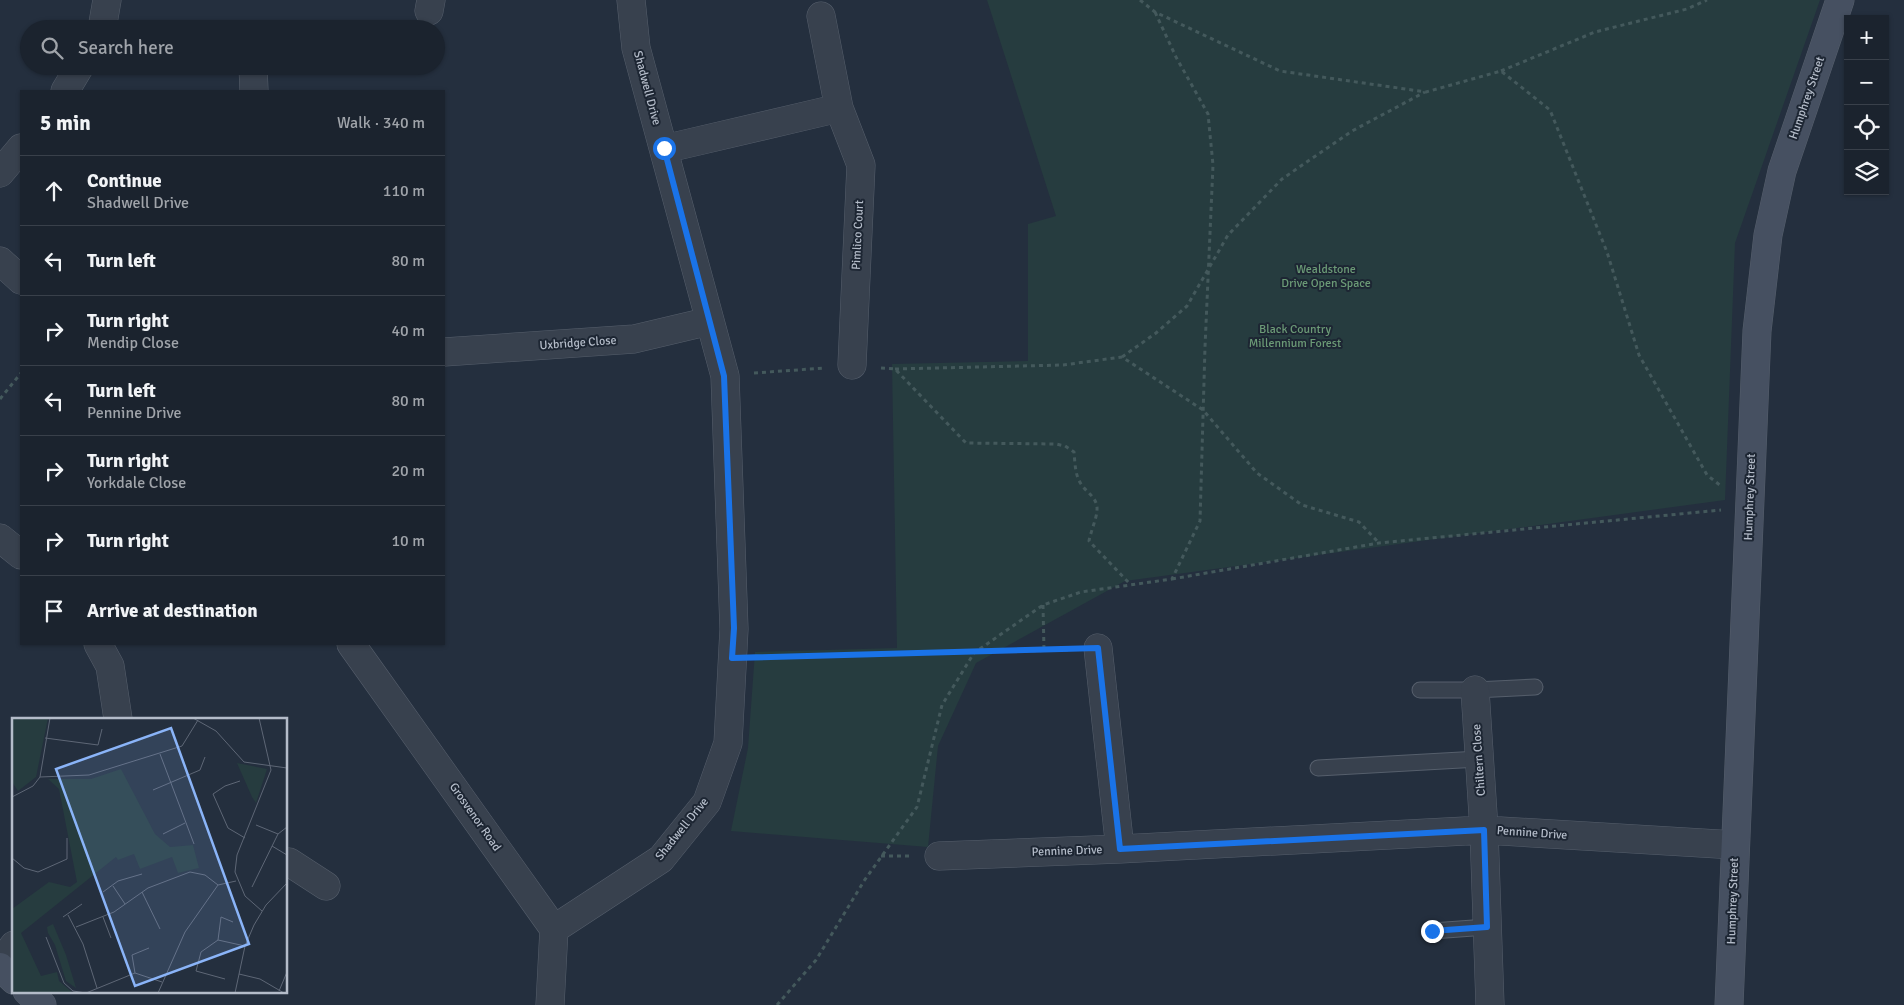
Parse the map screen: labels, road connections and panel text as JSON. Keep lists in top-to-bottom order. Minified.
{"streets":{"street":["Shadwell Drive","Humphrey Street","Pimlico Court","Uxbridge Close","Chiltern Close","Grosvenor Road","Pennine Drive"]},"crossings":[["Shadwell Drive","Uxbridge Close"],["Shadwell Drive","Grosvenor Road"],["Humphrey Street","Pennine Drive"],["Chiltern Close","Pennine Drive"]],"parks":["Wealdstone Drive Open Space","Black Country Millennium Forest"],"page":{"map_buttons":["+","−"],"search":"Search here","heading":["5 min","Walk · 340 m"],"list":[["Continue","Shadwell Drive","110 m"],["Turn left","80 m"],["Turn right","Mendip Close","40 m"],["Turn left","Pennine Drive","80 m"],["Turn right","Yorkdale Close","20 m"],["Turn right","10 m"],"Arrive at destination"]}}
